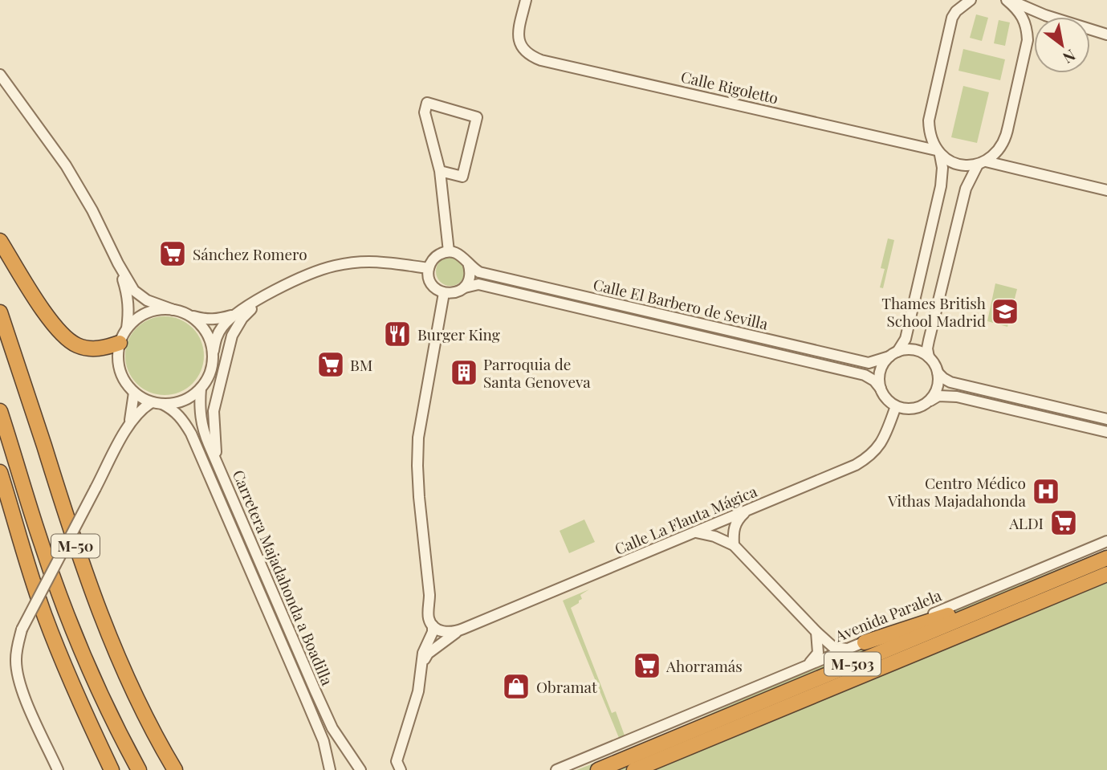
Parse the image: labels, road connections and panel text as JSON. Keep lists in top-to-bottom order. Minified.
{"streets":{"highway":["M-50","M-503"],"street":["Calle Rigoletto","Calle El Barbero de Sevilla","Calle La Flauta Mágica","Carretera Majadahonda a Boadilla","Avenida Paralela"]},"crossings":[["Calle El Barbero de Sevilla","Calle La Flauta Mágica"],["Avenida Paralela","M-503"]],"places":{"supermarket":["Sánchez Romero","BM","ALDI","Ahorramás"],"school or university":["Thames British School Madrid"],"restaurant":["Burger King"],"building":["Parroquia de Santa Genoveva"],"hospital":["Centro Médico Vithas Majadahonda"],"shop":["Obramat"]},"north":"bottom right"}
